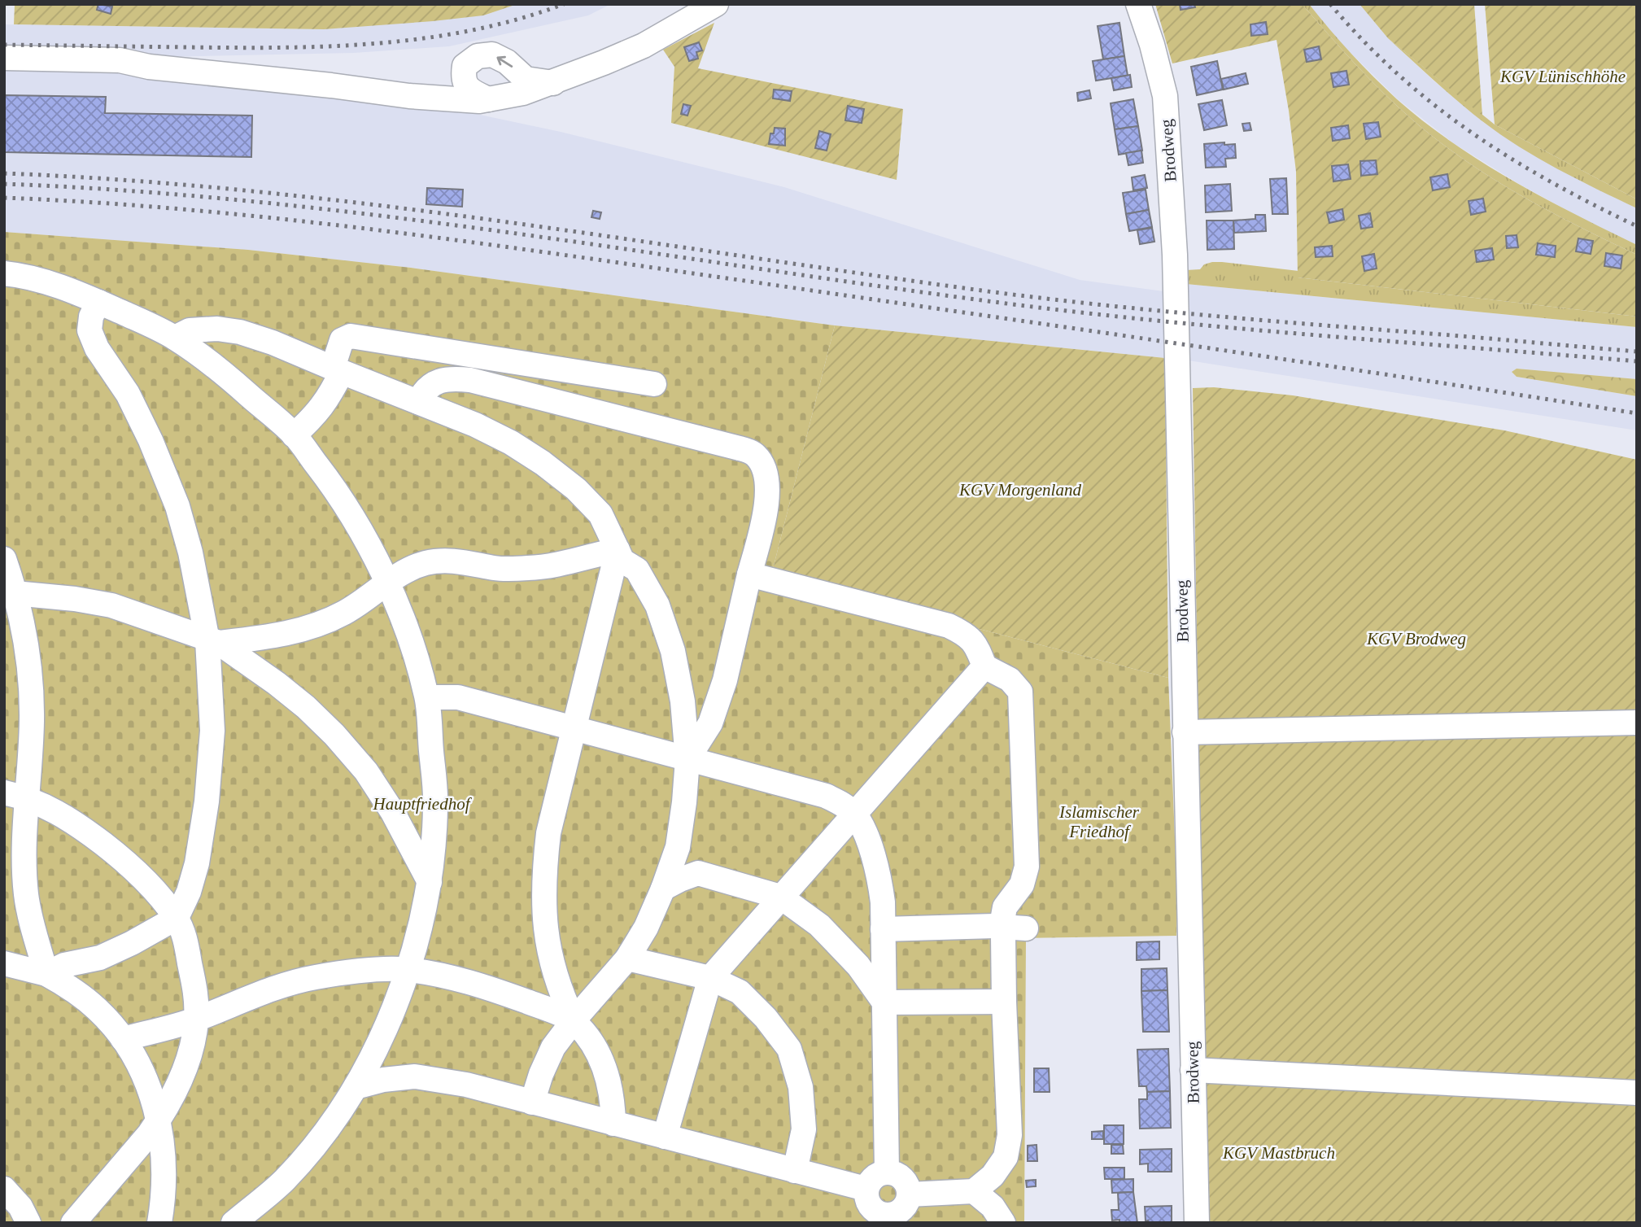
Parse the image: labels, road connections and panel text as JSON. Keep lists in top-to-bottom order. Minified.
{"streets":{"street":["Brodweg"]},"parks":["KGV Lünischhöhe","KGV Morgenland","KGV Brodweg","Hauptfriedhof","Islamischer Friedhof","KGV Mastbruch"]}
